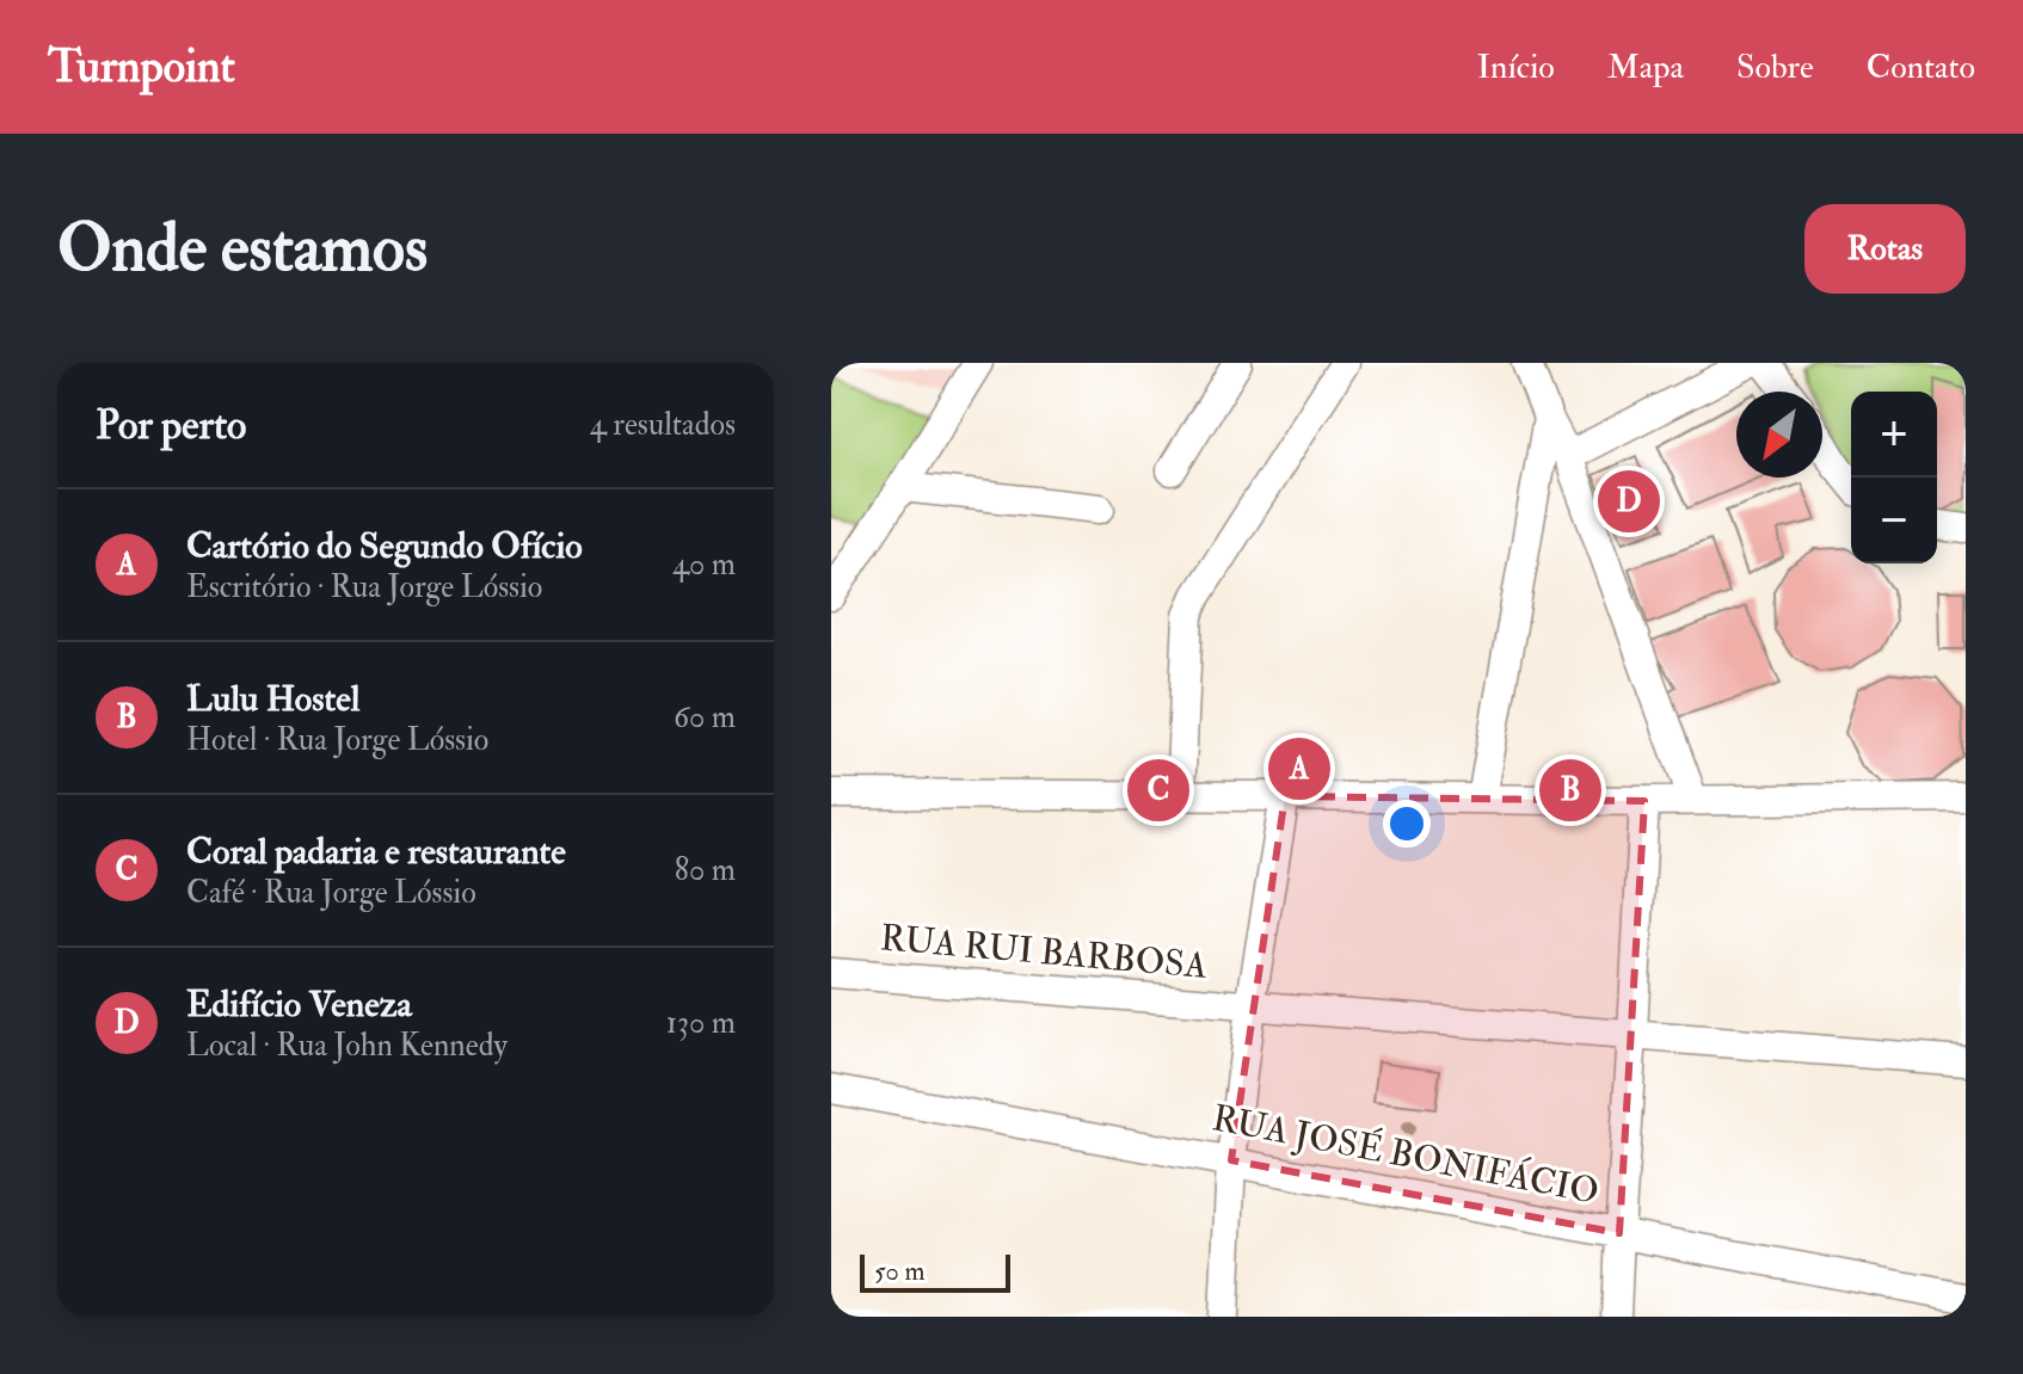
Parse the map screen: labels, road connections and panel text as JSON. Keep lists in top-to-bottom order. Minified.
{"streets":{"street":["RUA RUI BARBOSA","RUA JOSÉ BONIFÁCIO"]},"scale_bar":"50 m","north":"bottom left","page":{"header":"Turnpoint","nav":["Início","Mapa","Sobre","Contato"],"buttons":"Rotas","title":"Onde estamos","heading":["Por perto","4 resultados"],"map_buttons":["+","−"],"pins":["D","A","B","C"],"list":[{"mark":"A","name":"Cartório do Segundo Ofício","note":"Escritório · Rua Jorge Lóssio","value":"40 m"},{"mark":"B","name":"Lulu Hostel","note":"Hotel · Rua Jorge Lóssio","value":"60 m"},{"mark":"C","name":"Coral padaria e restaurante","note":"Café · Rua Jorge Lóssio","value":"80 m"},{"mark":"D","name":"Edifício Veneza","note":"Local · Rua John Kennedy","value":"130 m"}],"scale":"50 m"}}
